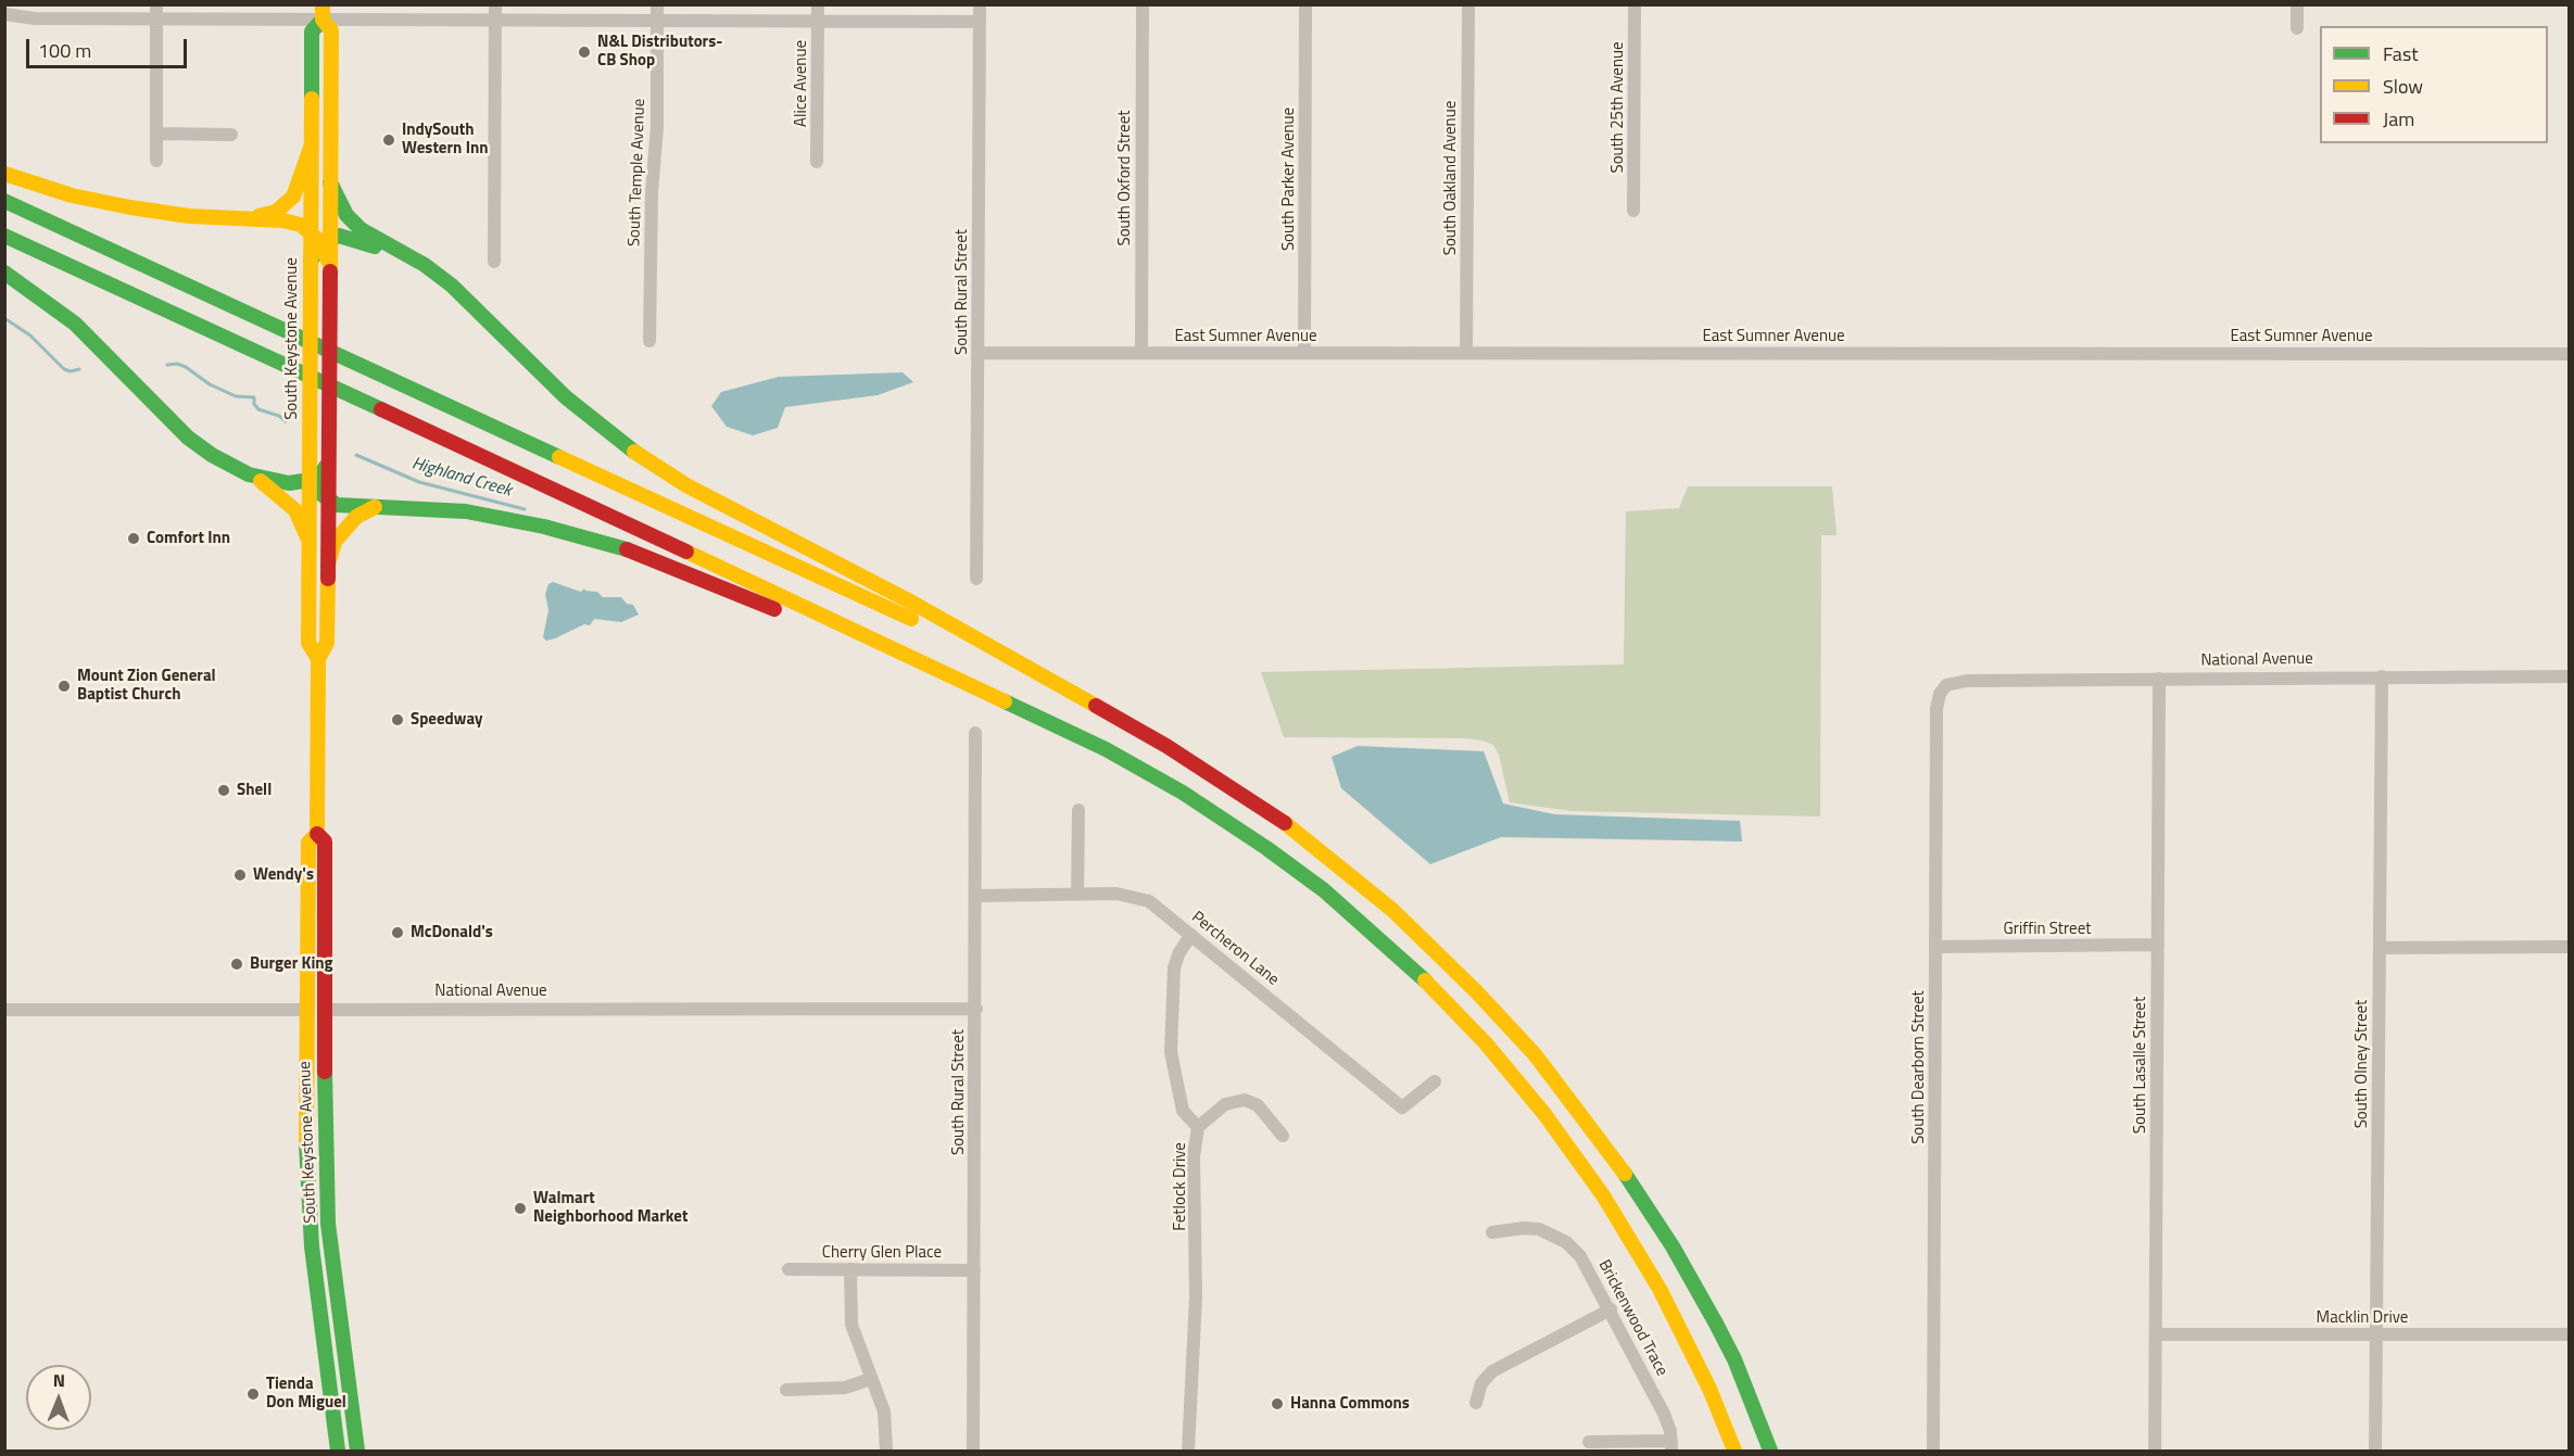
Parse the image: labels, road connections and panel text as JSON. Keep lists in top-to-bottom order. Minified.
{"streets":{"main road":["South Keystone Avenue","National Avenue"],"street":["Alice Avenue","South 25th Avenue","South Temple Avenue","South Oxford Street","South Oakland Avenue","South Parker Avenue","South Rural Street","East Sumner Avenue","Griffin Street","Percheron Lane","South Olney Street","South Lasalle Street","South Dearborn Street","Fetlock Drive","Cherry Glen Place","Brickenwood Trace","Macklin Drive"]},"crossings":[["South Oxford Street","East Sumner Avenue"],["South Oakland Avenue","East Sumner Avenue"],["South Parker Avenue","East Sumner Avenue"],["South Rural Street","East Sumner Avenue"],["South Rural Street","National Avenue"],["South Rural Street","Percheron Lane"],["South Rural Street","Cherry Glen Place"],["South Keystone Avenue","National Avenue"],["National Avenue","South Olney Street"],["National Avenue","South Lasalle Street"],["National Avenue","South Dearborn Street"],["Griffin Street","South Lasalle Street"],["Griffin Street","South Dearborn Street"],["Percheron Lane","Fetlock Drive"],["South Olney Street","Macklin Drive"],["South Lasalle Street","Macklin Drive"]],"water":["Highland Creek"],"places":["N&L Distributors- CB Shop","IndySouth Western Inn","Comfort Inn","Mount Zion General Baptist Church","Speedway","Shell","Wendy's","McDonald's","Burger King","Walmart Neighborhood Market","Tienda Don Miguel","Hanna Commons"],"legend":["Fast","Slow","Jam"],"scale_bar":"100 m","north":"top"}
